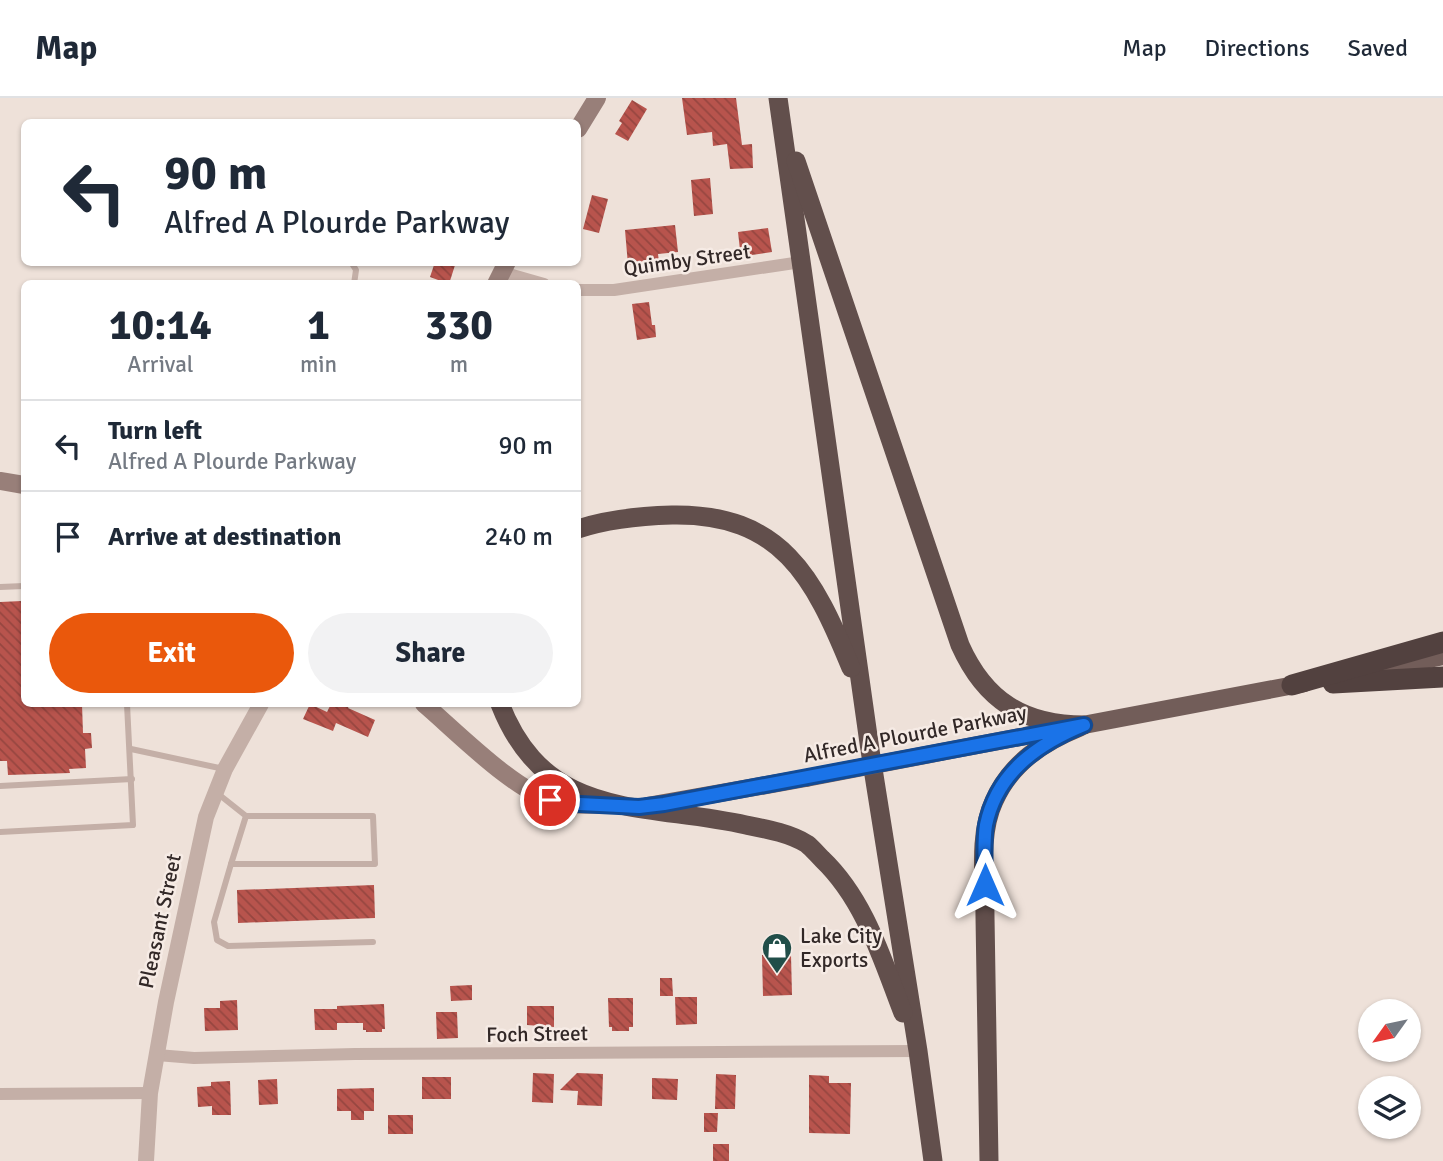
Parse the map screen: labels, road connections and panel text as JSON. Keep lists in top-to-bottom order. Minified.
{"streets":{"main road":["Alfred A Plourde Parkway"],"street":["Quimby Street","Pleasant Street","Foch Street"]},"crossings":[["Pleasant Street","Foch Street"]],"places":{"shop":["Lake City Exports"]},"north":"bottom left","page":{"header":"Map","nav":["Map","Directions","Saved"],"turn":["90 m","Alfred A Plourde Parkway"],"eta":["10:14","Arrival","1","min","330","m"],"list":[{"name":"Turn left","note":"Alfred A Plourde Parkway","value":"90 m"},{"name":"Arrive at destination","value":"240 m"}],"buttons":["Exit","Share"]}}
